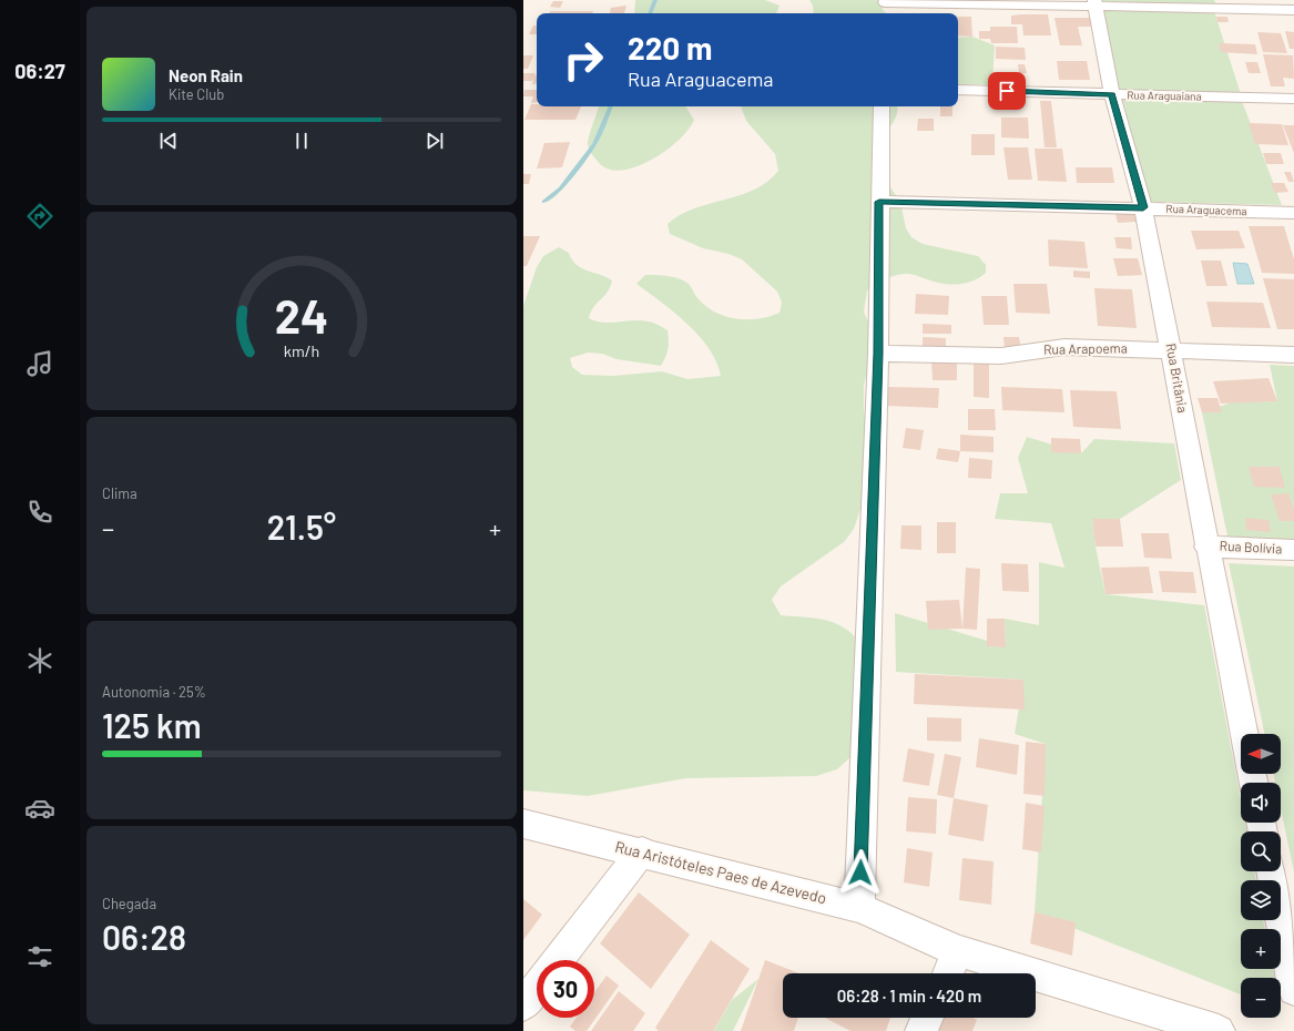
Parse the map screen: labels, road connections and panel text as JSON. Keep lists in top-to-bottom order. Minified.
{"streets":{"street":["Rua Araguaiana","Rua Araguacema","Rua Arapoema","Rua Britânia","Rua Bolívia","Rua Aristóteles Paes de Azevedo"]},"crossings":[["Rua Araguaiana","Rua Britânia"],["Rua Araguacema","Rua Britânia"],["Rua Arapoema","Rua Britânia"],["Rua Britânia","Rua Bolívia"]],"north":"left","page":{"tabs":"06:27","turn":["220 m","Rua Araguacema"],"song":["Neon Rain","Kite Club"],"tile":["Clima",["Autonomia · 25%","125 km"],["Chegada","06:28"]],"heat":["−","21.5°","+"],"map_buttons":["+","−"],"limit":"30","trip":"06:28 · 1 min · 420 m","gauge":["24","km/h"]}}
